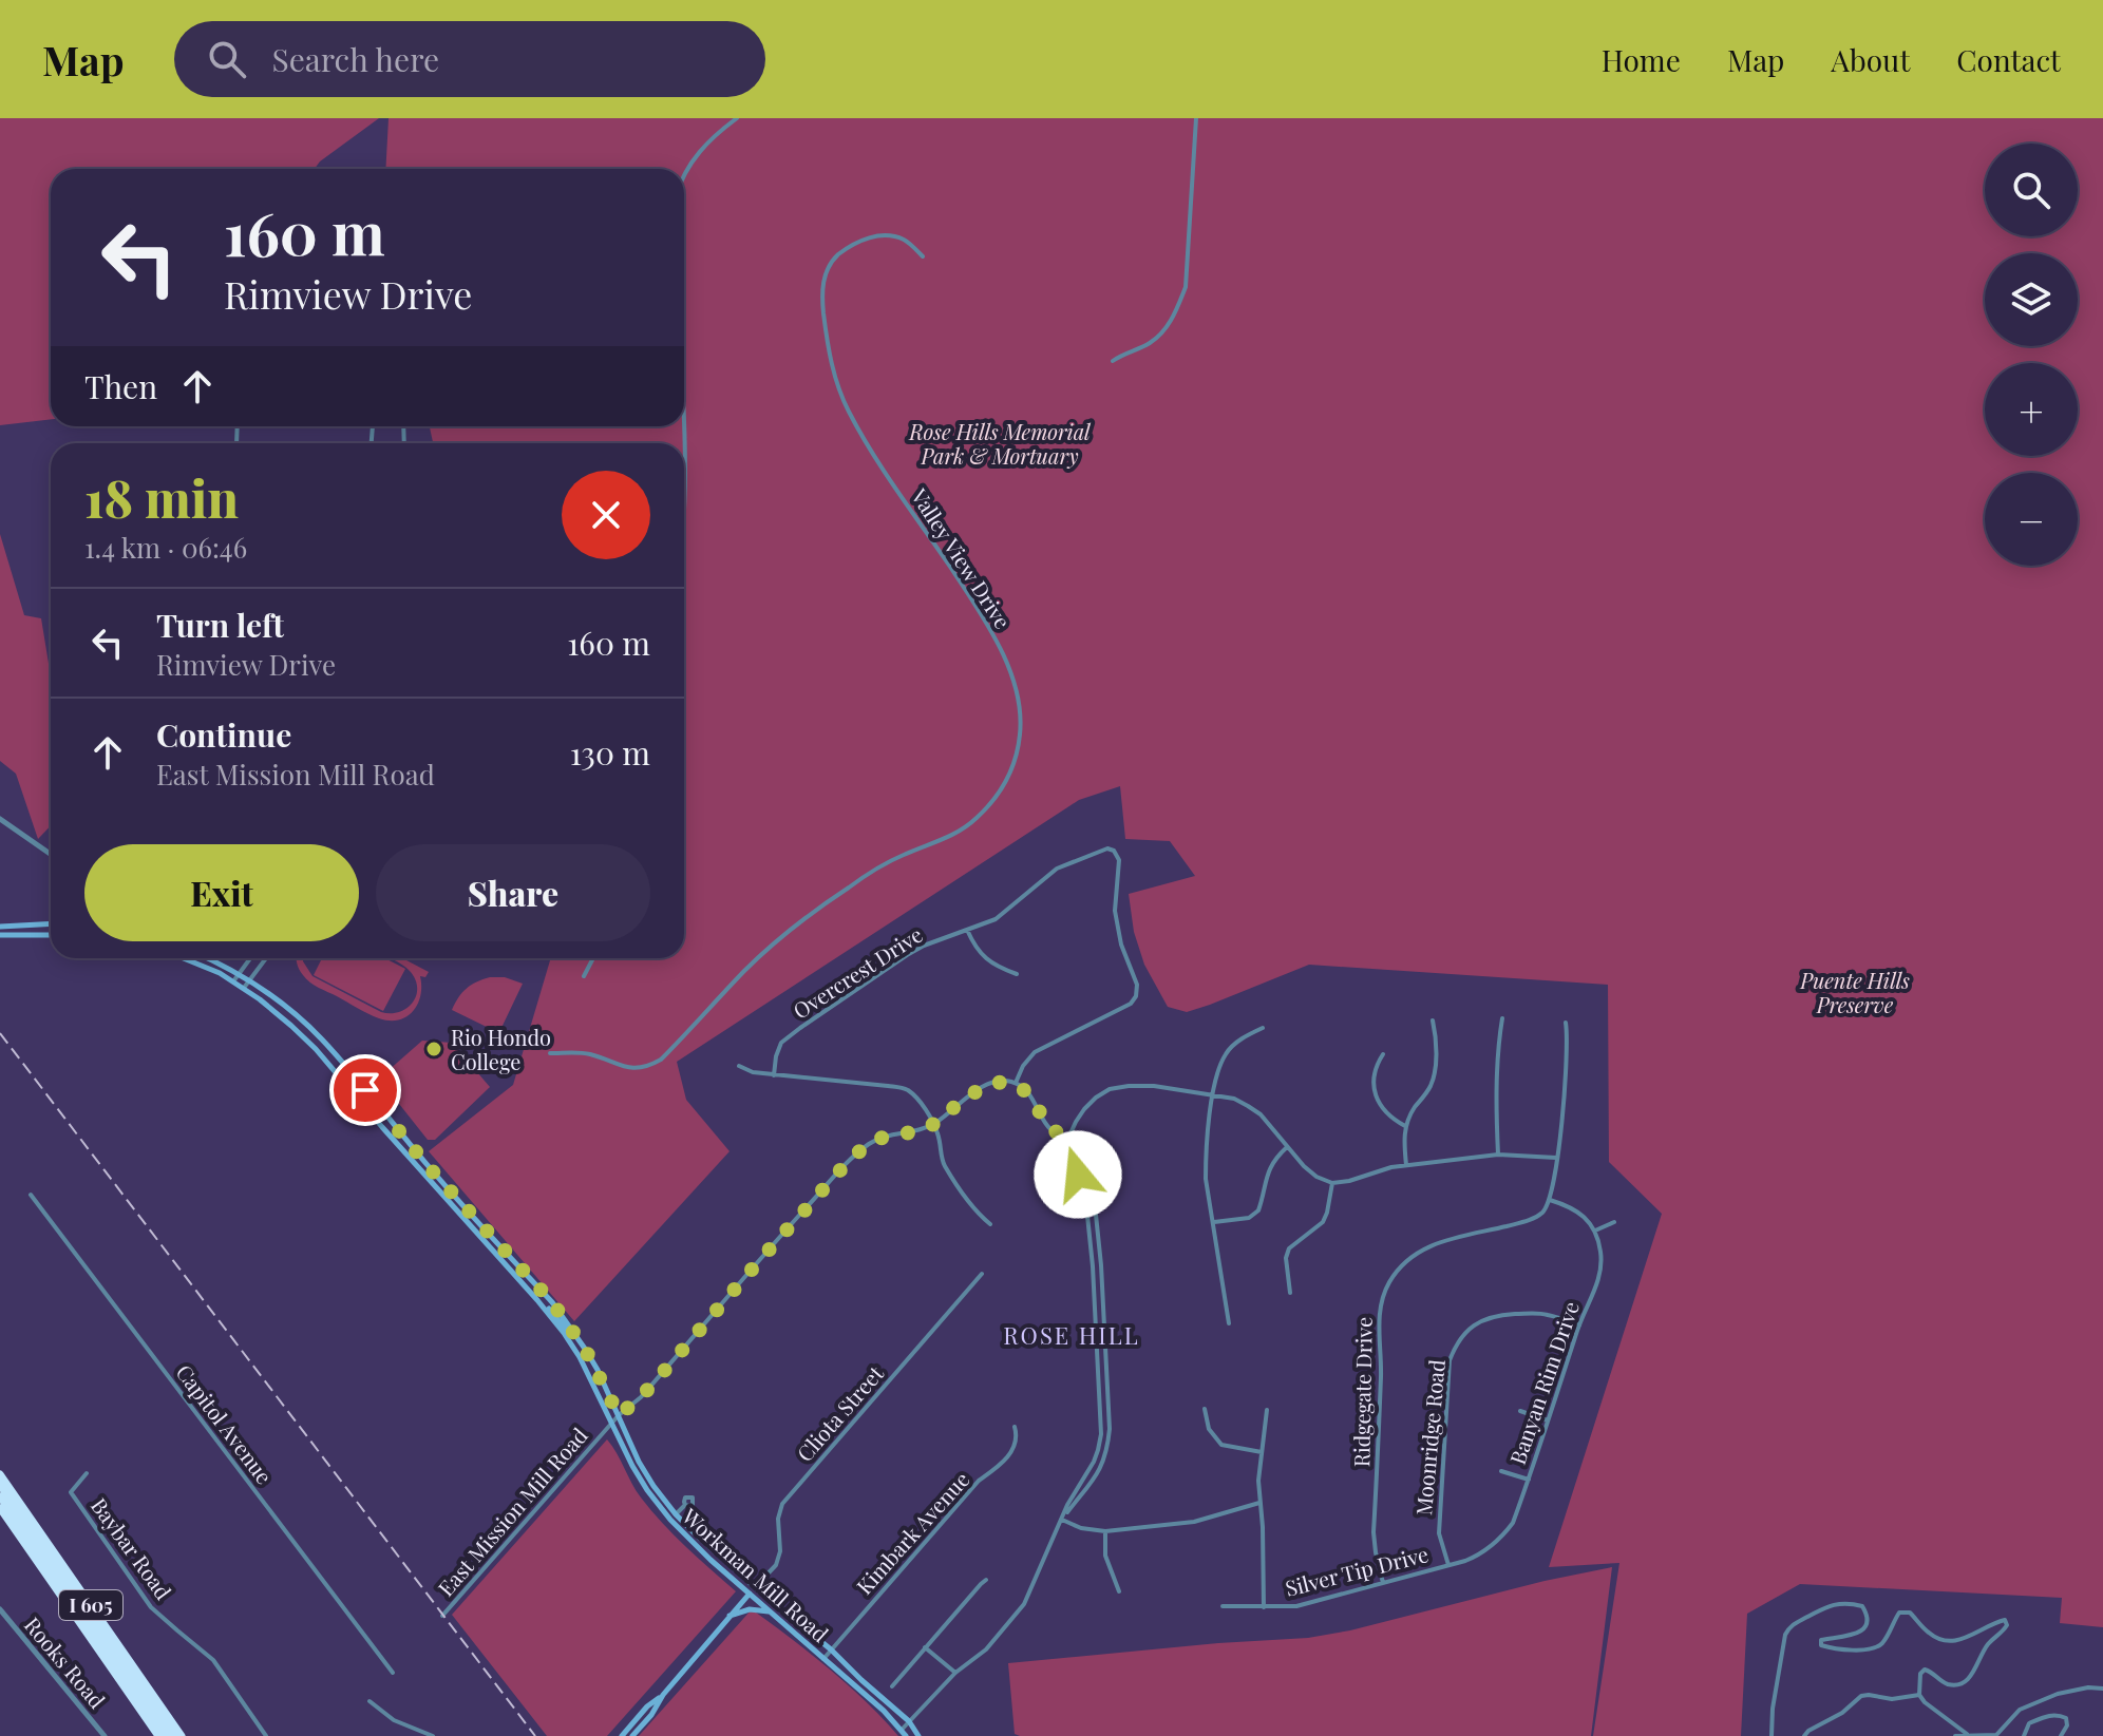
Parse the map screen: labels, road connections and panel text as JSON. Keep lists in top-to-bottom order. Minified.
{"streets":{"highway":["I 605"],"main road":["Workman Mill Road"],"street":["Valley View Drive","Overcrest Drive","Banyan Rim Drive","Ridgegate Drive","Cliota Street","Capitol Avenue","Moonridge Road","East Mission Mill Road","Kimbark Avenue","Baybar Road","Silver Tip Drive","Rooks Road"]},"crossings":[["Banyan Rim Drive","Moonridge Road"],["Banyan Rim Drive","Silver Tip Drive"],["Ridgegate Drive","Silver Tip Drive"],["Cliota Street","Workman Mill Road"],["Moonridge Road","Silver Tip Drive"],["East Mission Mill Road","Workman Mill Road"],["Kimbark Avenue","Workman Mill Road"]],"districts":["ROSE HILL"],"parks":["Rose Hills Memorial Park & Mortuary","Puente Hills Preserve"],"places":["Rio Hondo College"],"page":{"header":"Map","search":"Search here","nav":["Home","Map","About","Contact"],"map_buttons":["+","−"],"turn":["160 m","Rimview Drive"],"then":"Then","heading":["18 min","1.4 km · 06:46"],"list":[{"name":"Turn left","note":"Rimview Drive","value":"160 m"},{"name":"Continue","note":"East Mission Mill Road","value":"130 m"}],"buttons":["Exit","Share"]}}
